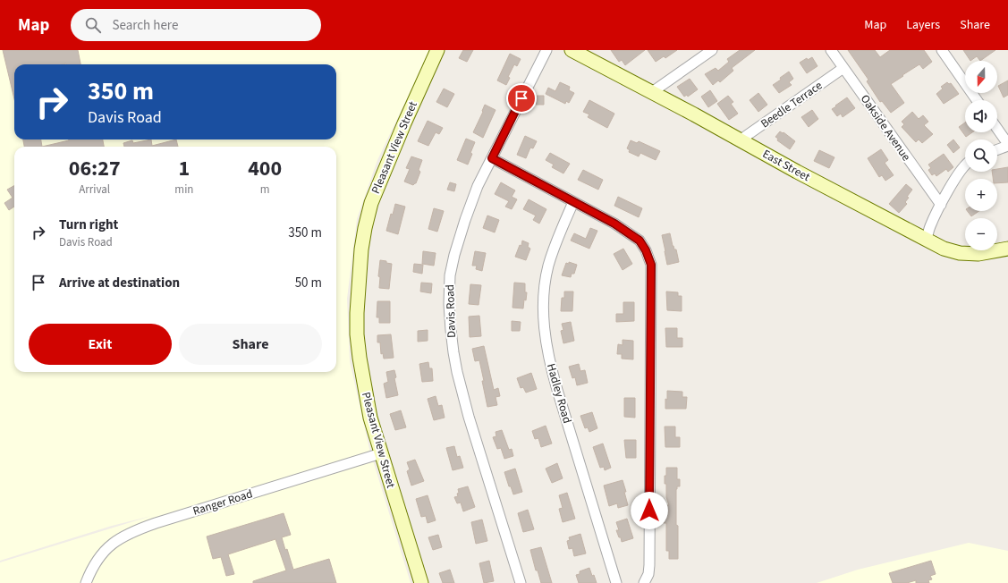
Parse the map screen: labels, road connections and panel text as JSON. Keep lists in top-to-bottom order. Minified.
{"streets":{"street":["Beedle Terrace","Oakside Avenue","Pleasant View Street","East Street","Davis Road","Hadley Road","Ranger Road"]},"crossings":[["Beedle Terrace","Oakside Avenue"],["Beedle Terrace","East Street"],["Pleasant View Street","Ranger Road"]],"north":"bottom","page":{"header":"Map","search":"Search here","nav":["Map","Layers","Share"],"map_buttons":["+","−"],"turn":["350 m","Davis Road"],"eta":["06:27","Arrival","1","min","400","m"],"list":[{"name":"Turn right","note":"Davis Road","value":"350 m"},{"name":"Arrive at destination","value":"50 m"}],"buttons":["Exit","Share"]}}
